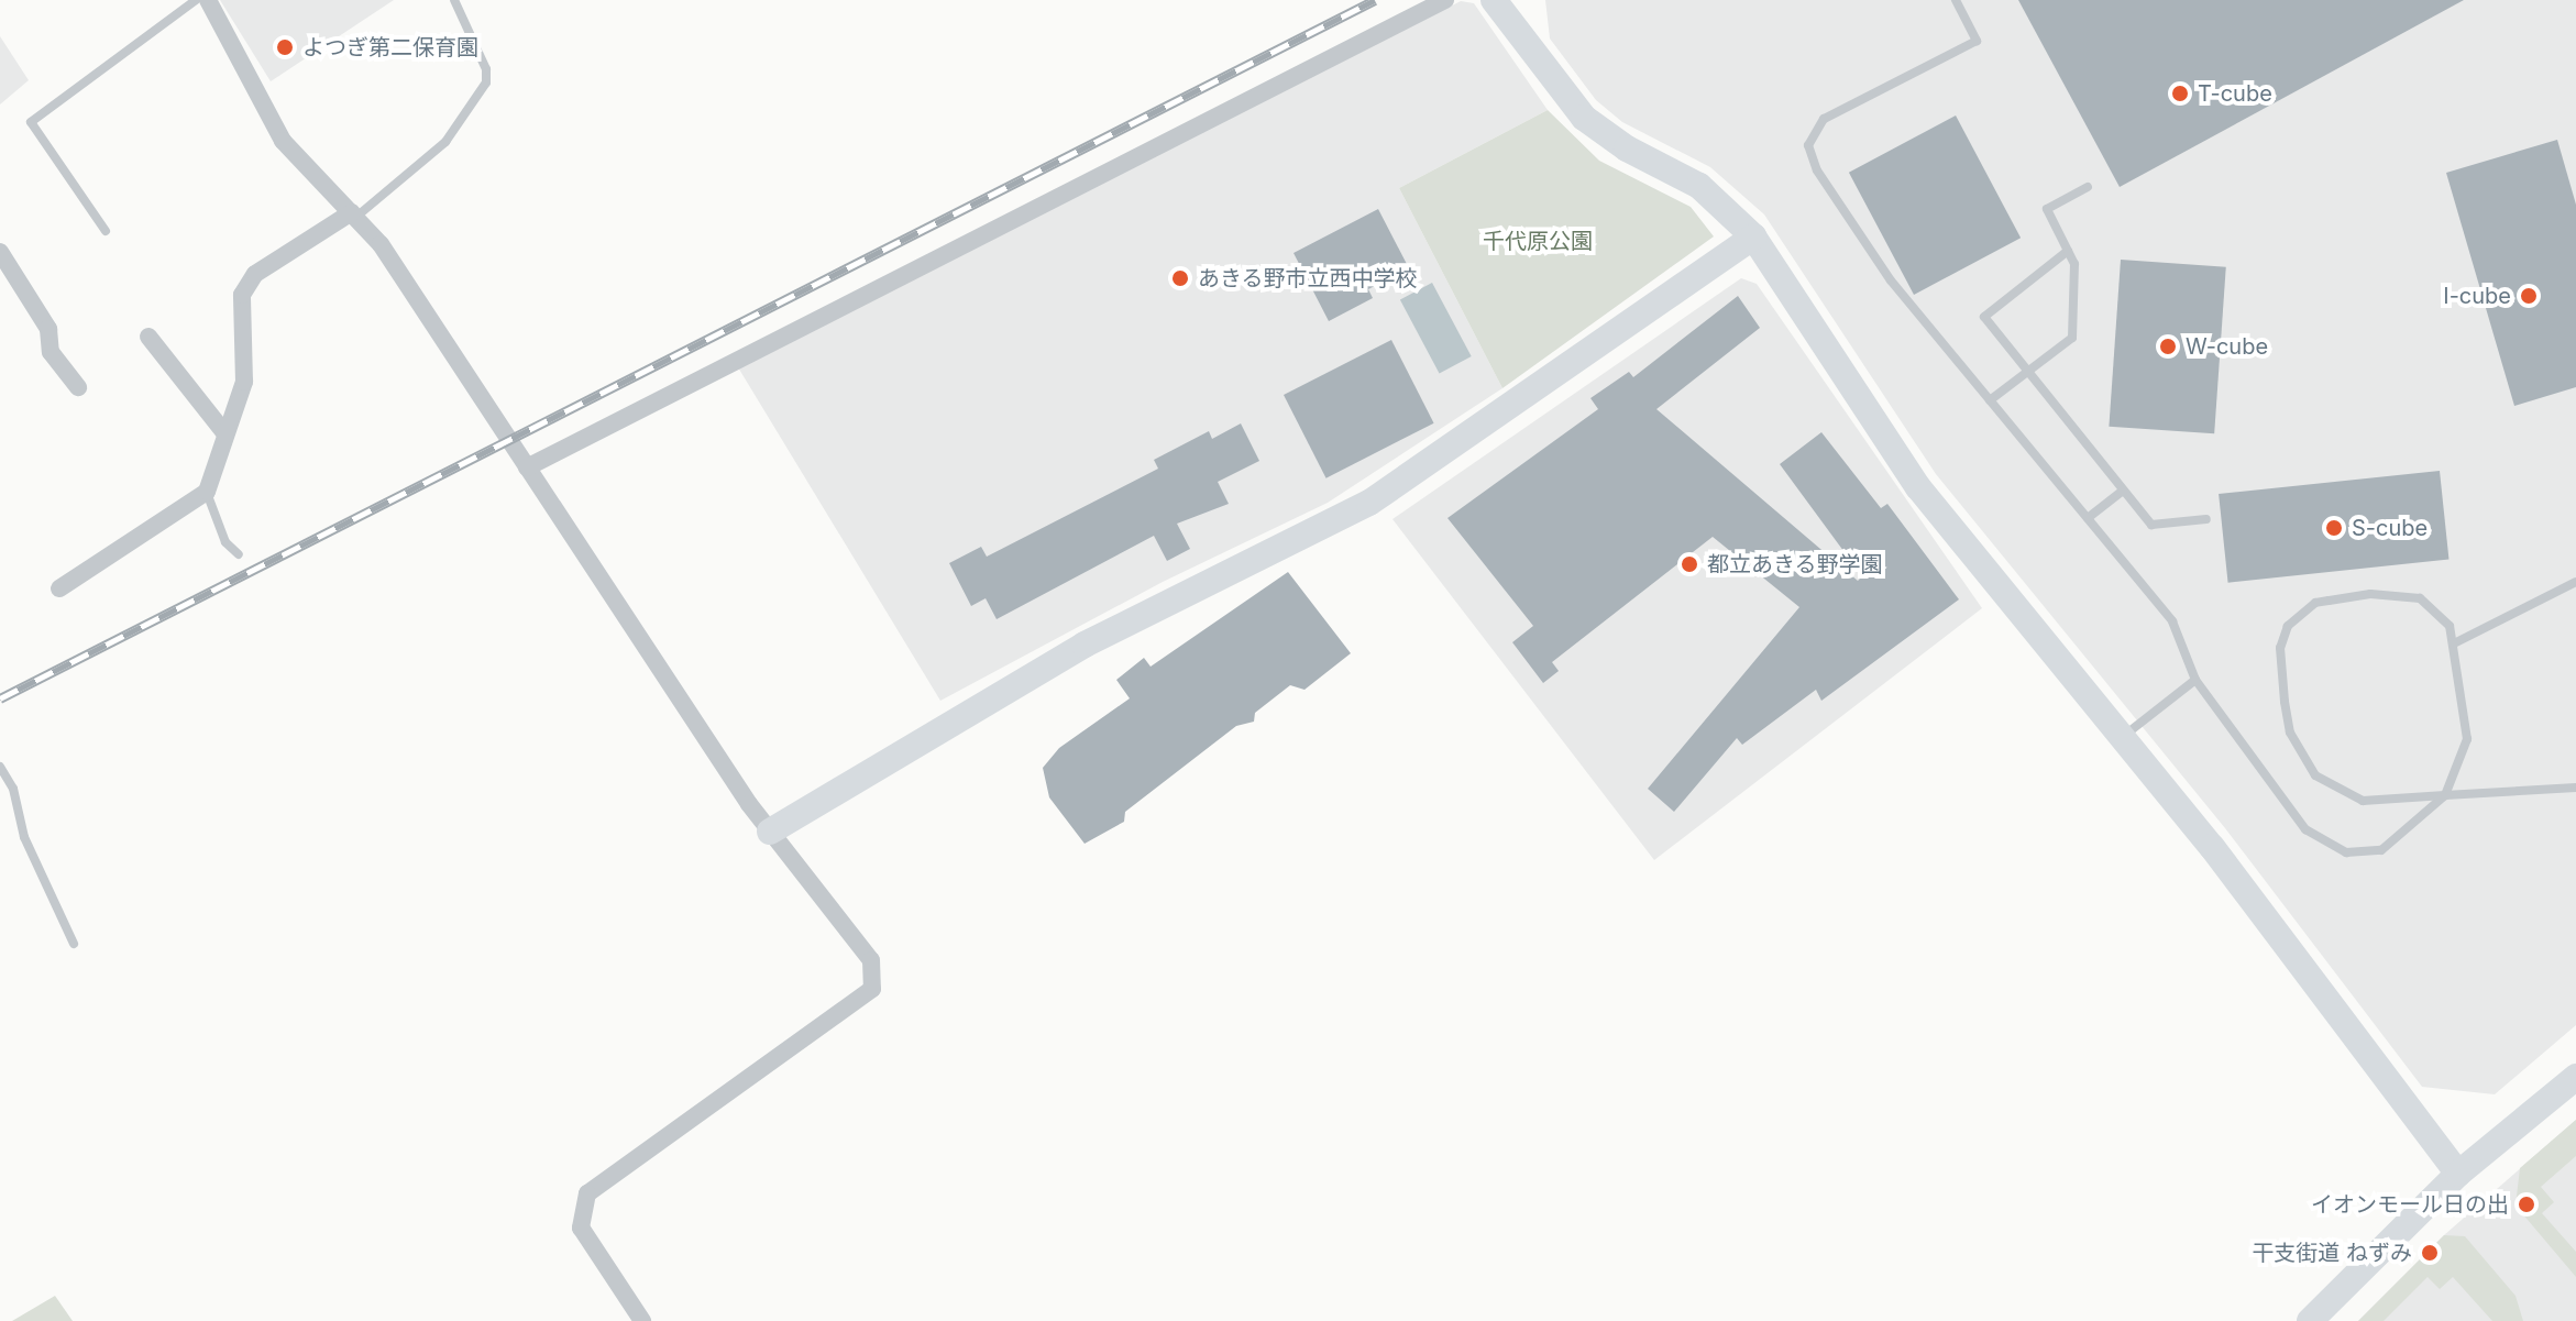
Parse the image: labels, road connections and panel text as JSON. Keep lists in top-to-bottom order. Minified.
{"parks":["千代原公園"],"places":["よつぎ第二保育園","T-cube","あきる野市立西中学校","I-cube","W-cube","S-cube","都立あきる野学園","イオンモール日の出","干支街道 ねずみ"]}
